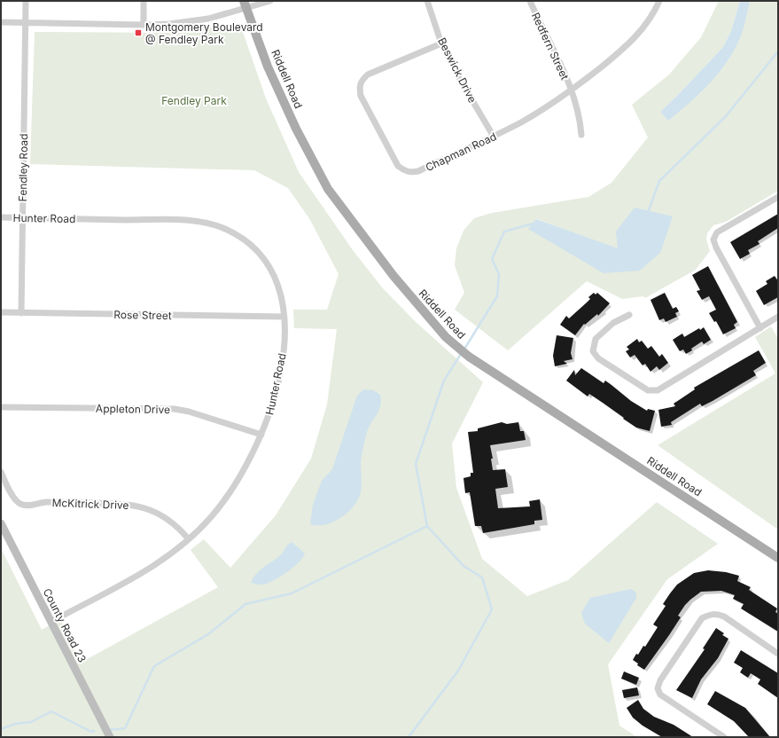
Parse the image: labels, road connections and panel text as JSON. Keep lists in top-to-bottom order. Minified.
{"streets":{"main road":["Riddell Road","County Road 23"],"street":["Redfern Street","Beswick Drive","Chapman Road","Fendley Road","Hunter Road","Rose Street","Appleton Drive","McKitrick Drive"]},"crossings":[["Redfern Street","Chapman Road"],["Beswick Drive","Chapman Road"],["Fendley Road","Hunter Road"],["Fendley Road","Rose Street"],["Hunter Road","Rose Street"],["Hunter Road","Appleton Drive"],["Hunter Road","McKitrick Drive"],["Hunter Road","County Road 23"]],"parks":["Fendley Park"],"places":{"transit":["Montgomery Boulevard @ Fendley Park"]}}
